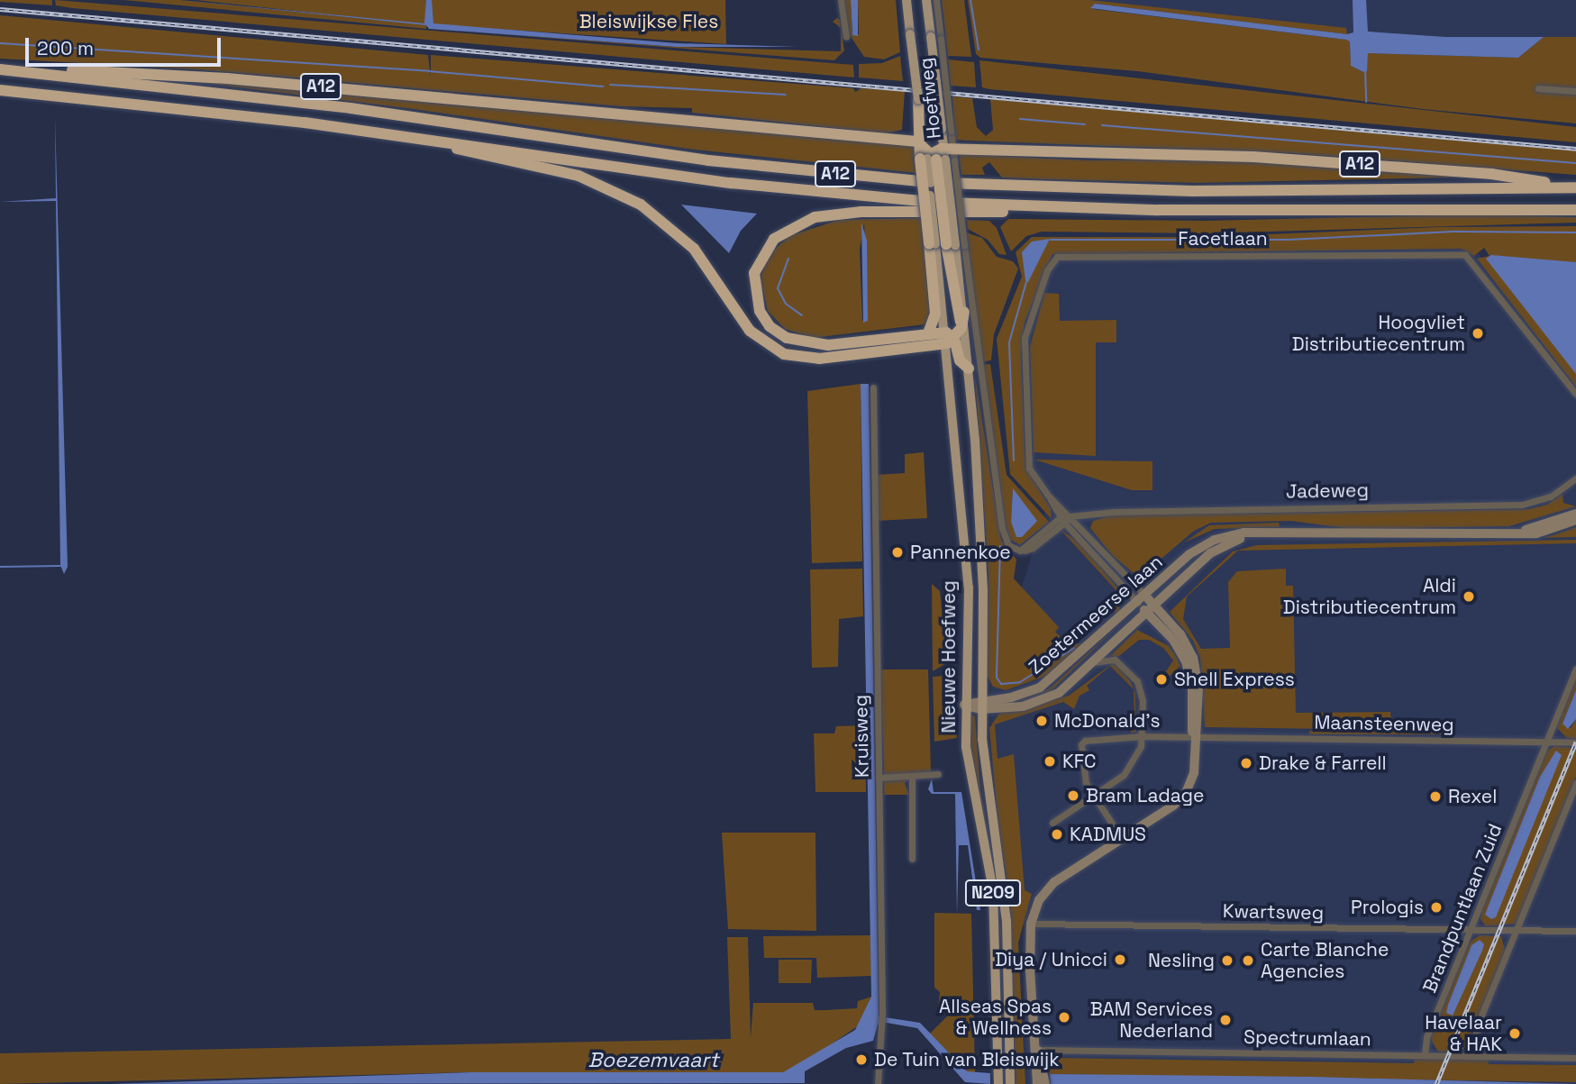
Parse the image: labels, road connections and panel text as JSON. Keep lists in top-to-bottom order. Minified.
{"streets":{"highway":["A12","N209"],"main road":["Hoefweg","Nieuwe Hoefweg"],"street":["Facetlaan","Jadeweg","Zoetermeerse laan","Maansteenweg","Kruisweg","Brandpuntlaan Zuid","Kwartsweg","Spectrumlaan"]},"crossings":[["A12","Hoefweg"],["A12","Nieuwe Hoefweg"],["A12","N209"],["Hoefweg","Nieuwe Hoefweg"],["Hoefweg","N209"],["Facetlaan","Jadeweg"],["Facetlaan","Zoetermeerse laan"],["Jadeweg","Nieuwe Hoefweg"],["Zoetermeerse laan","Nieuwe Hoefweg"],["Nieuwe Hoefweg","N209"],["Maansteenweg","Brandpuntlaan Zuid"],["Brandpuntlaan Zuid","Kwartsweg"],["Brandpuntlaan Zuid","Spectrumlaan"]],"water":["Boezemvaart"],"parks":["Bleiswijkse Fles"],"places":["Hoogvliet Distributiecentrum","Pannenkoe","Aldi Distributiecentrum","Shell Express","McDonald's","KFC","Drake & Farrell","Bram Ladage","Rexel","KADMUS","Prologis","Diya / Unicci","Nesling","Carte Blanche Agencies","Allseas Spas & Wellness","BAM Services Nederland","Havelaar & HAK","De Tuin van Bleiswijk"],"scale_bar":"200 m"}
